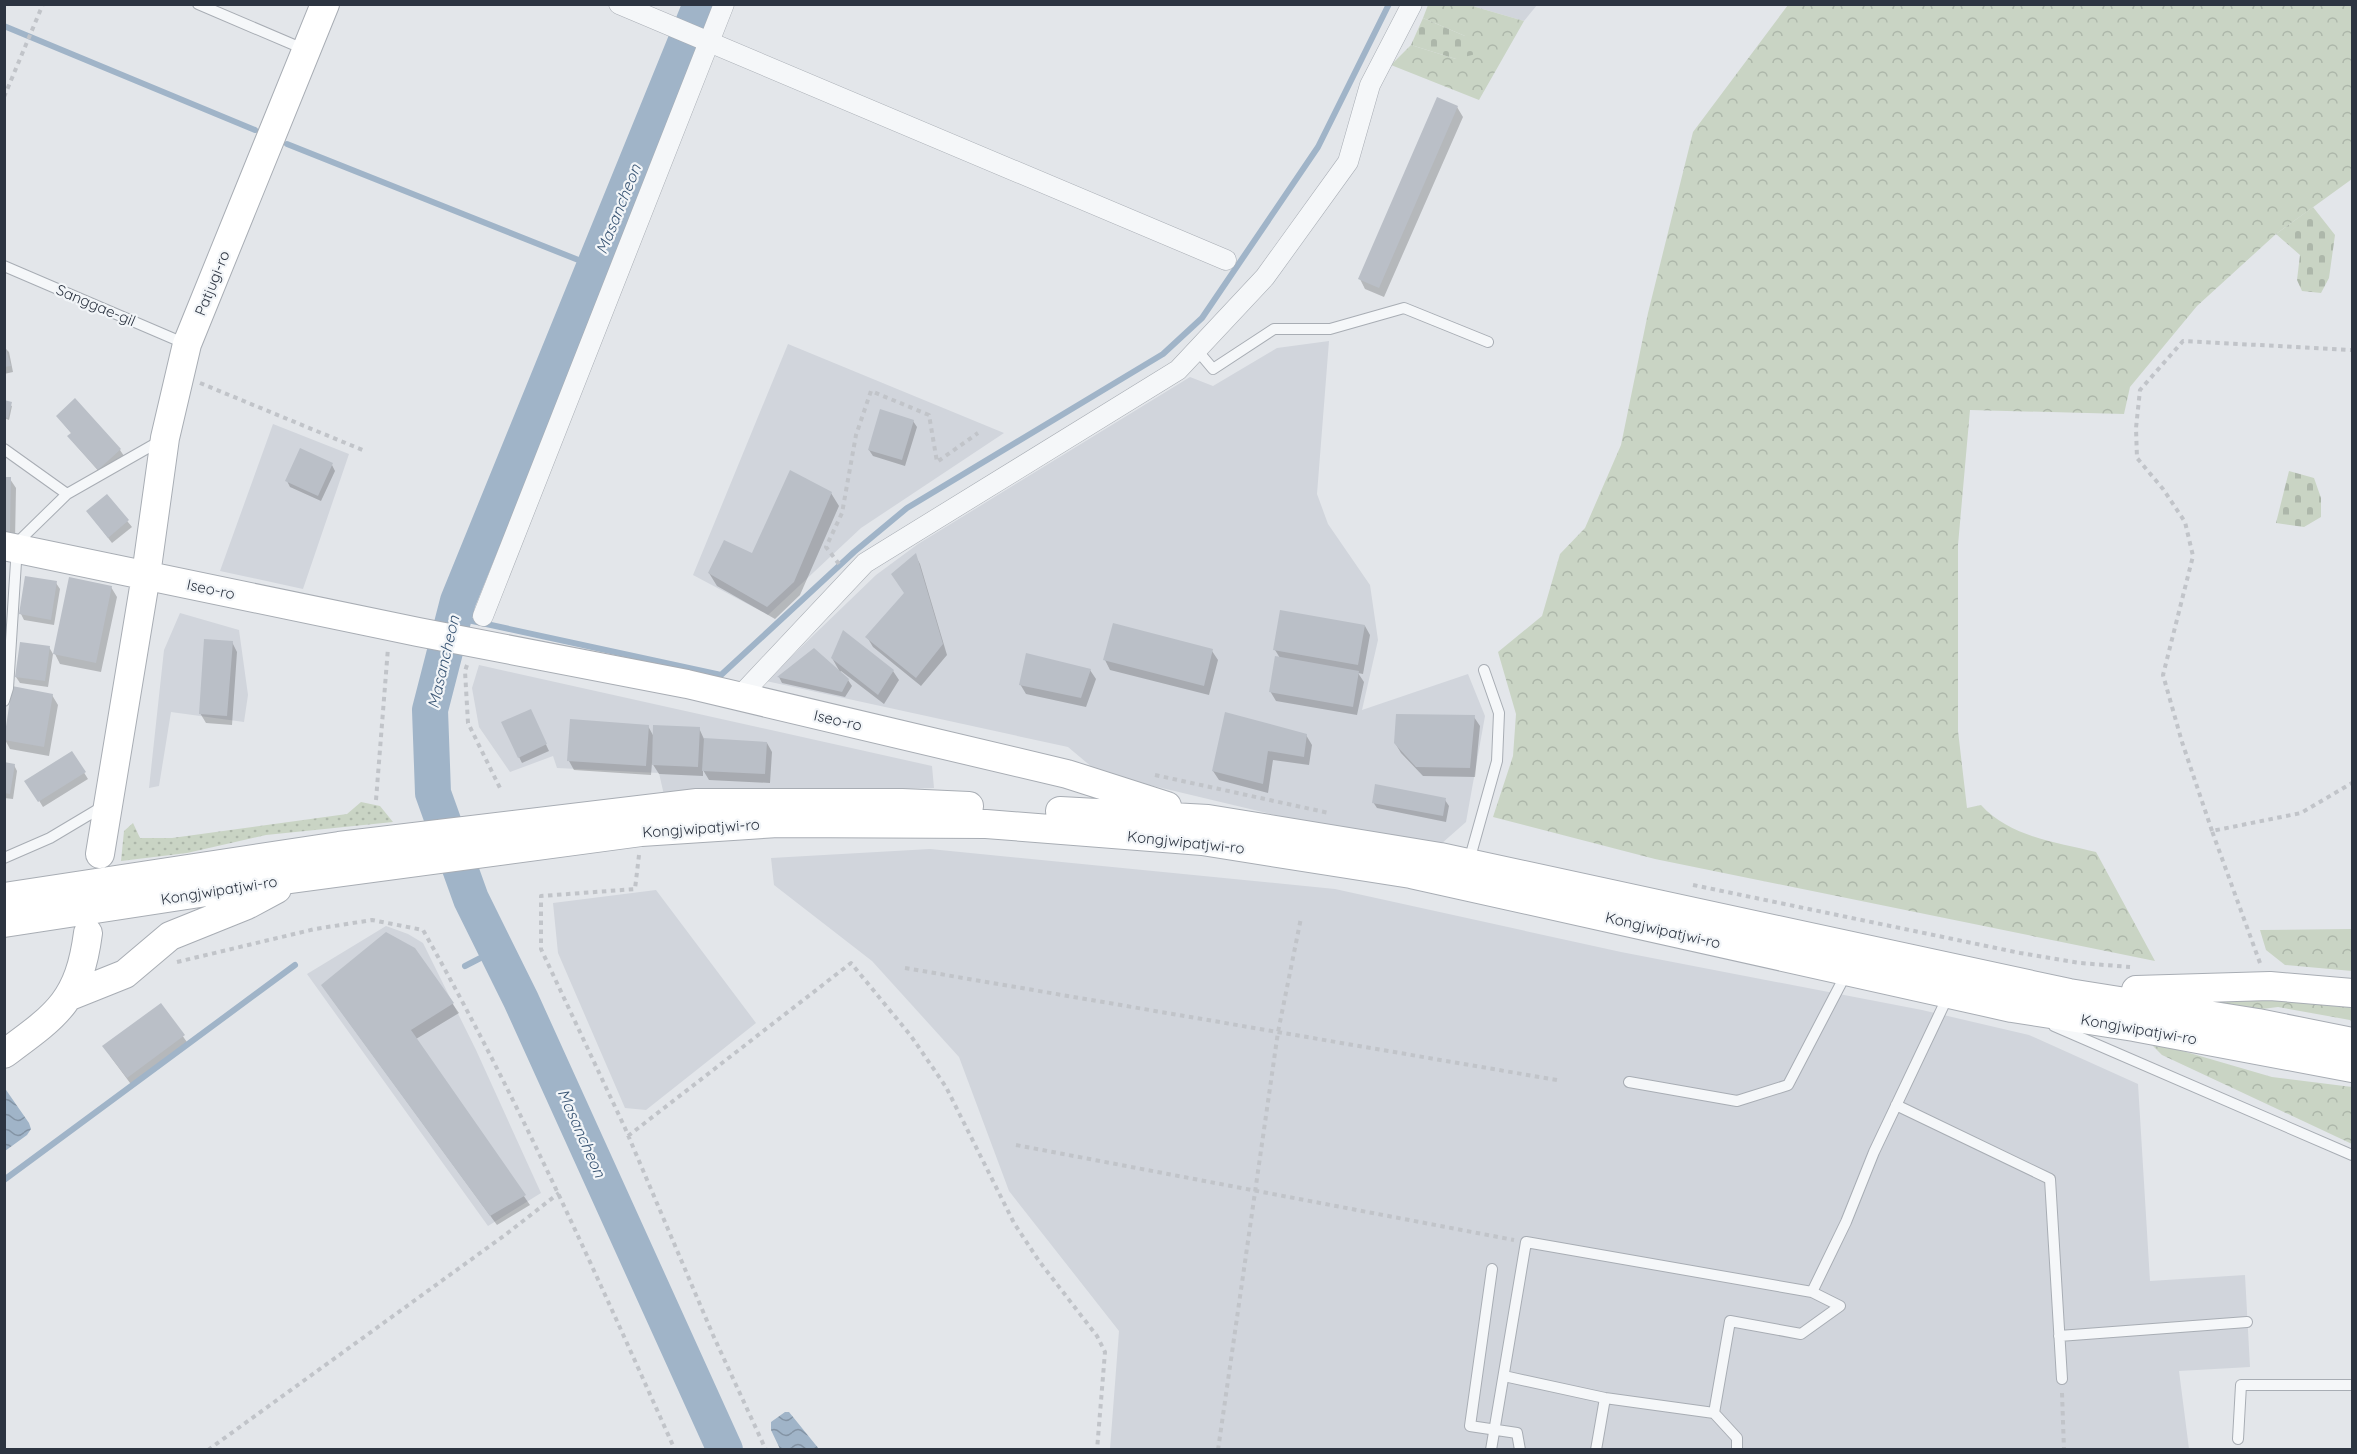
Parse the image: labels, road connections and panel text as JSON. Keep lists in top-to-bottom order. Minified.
{"streets":{"main road":["Patjugi-ro","Iseo-ro","Kongjwipatjwi-ro"],"lane":["Sanggae-gil"]},"crossings":[["Patjugi-ro","Sanggae-gil"],["Patjugi-ro","Iseo-ro"],["Iseo-ro","Kongjwipatjwi-ro"]],"water":["Masancheon"]}
